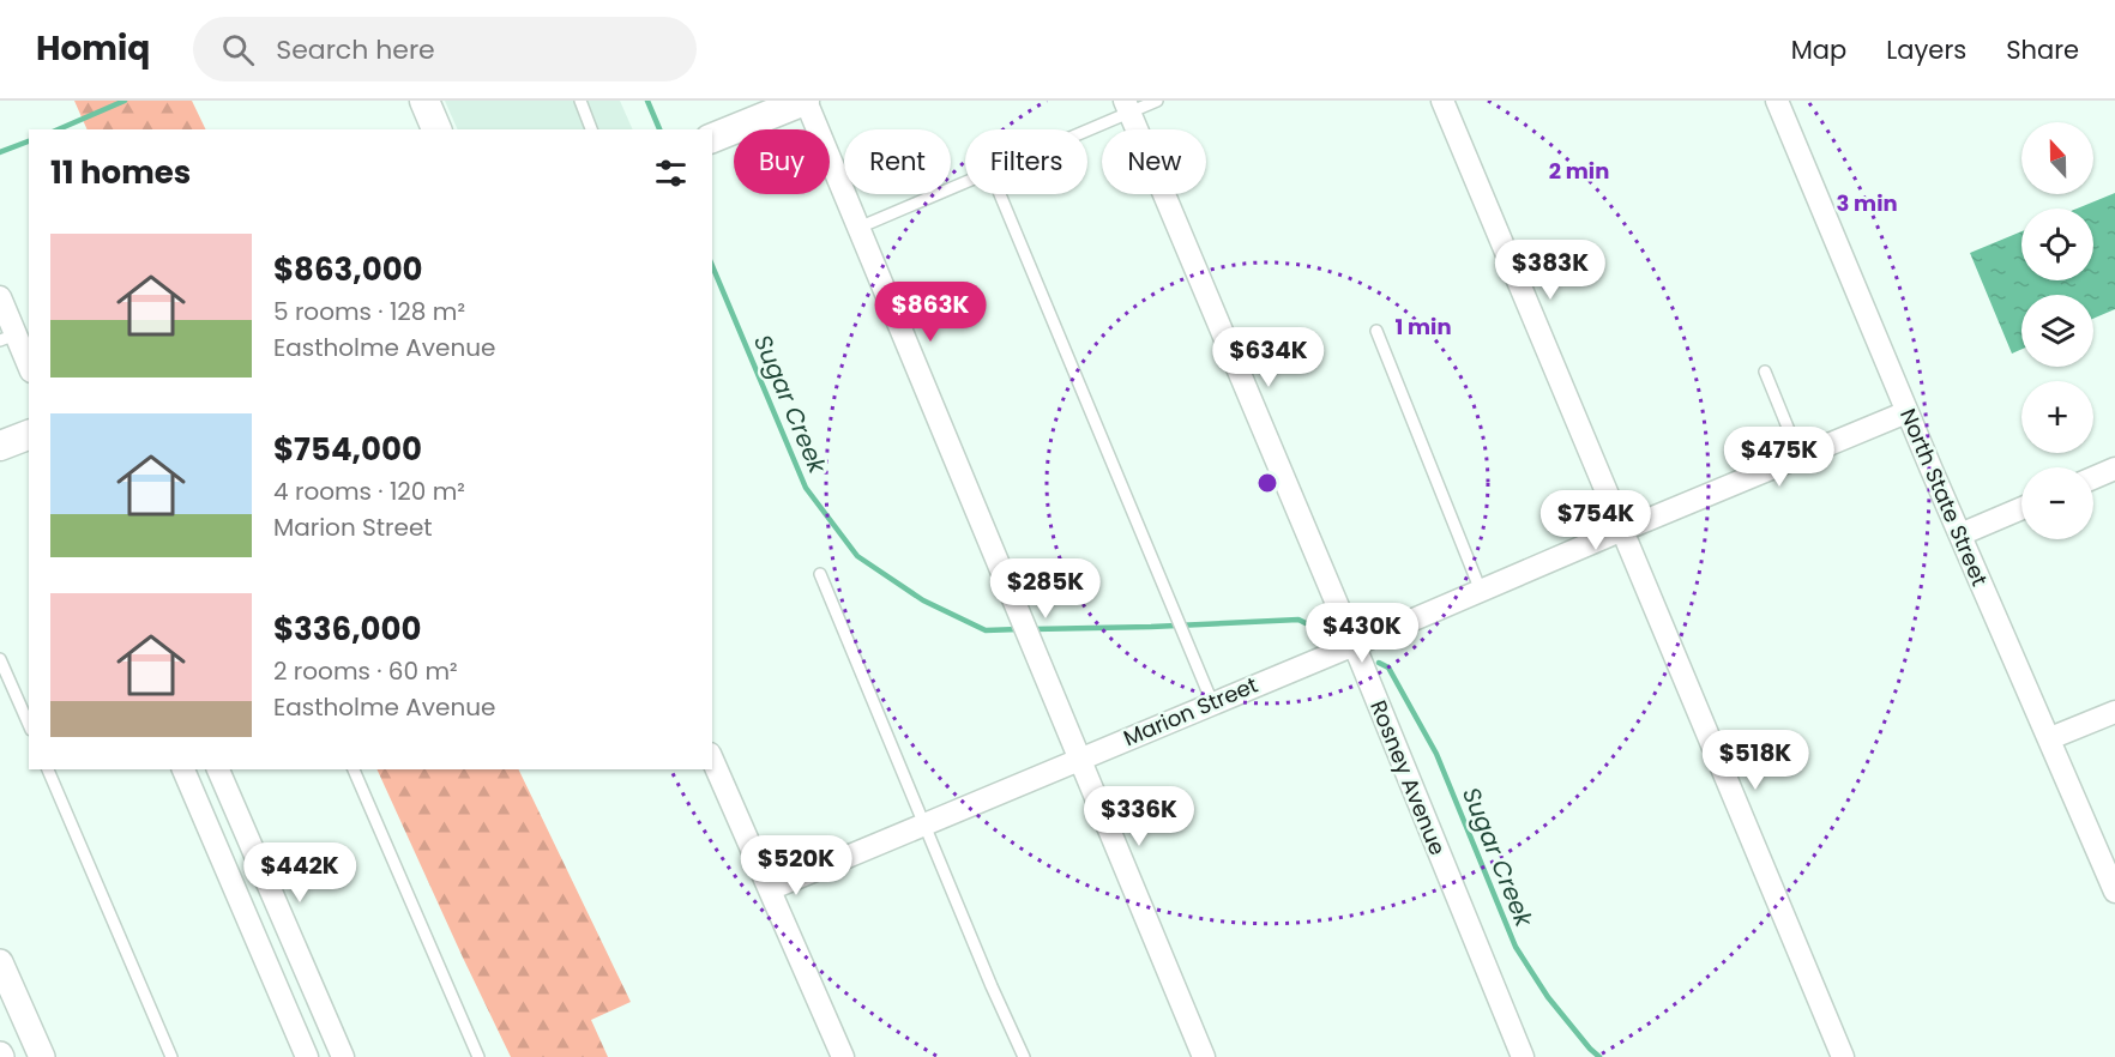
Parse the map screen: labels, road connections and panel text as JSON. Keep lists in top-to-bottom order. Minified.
{"streets":{"street":["North State Street","Marion Street","Rosney Avenue"]},"crossings":[["North State Street","Marion Street"],["Marion Street","Rosney Avenue"]],"water":["Sugar Creek"],"north":"top","page":{"header":"Homiq","search":"Search here","nav":["Map","Layers","Share"],"map_buttons":["+","−"],"chip":["Buy","Rent","Filters","New"],"heading":"11 homes","list":[{"name":"$863,000","note":"5 rooms · 128 m² · Eastholme Avenue"},{"name":"$754,000","note":"4 rooms · 120 m² · Marion Street"},{"name":"$336,000","note":"2 rooms · 60 m² · Eastholme Avenue"}],"price":["$383K","$863K","$634K","$475K","$754K","$285K","$430K","$518K","$336K","$520K","$442K"]},"rings":["2 min","3 min","1 min"]}
